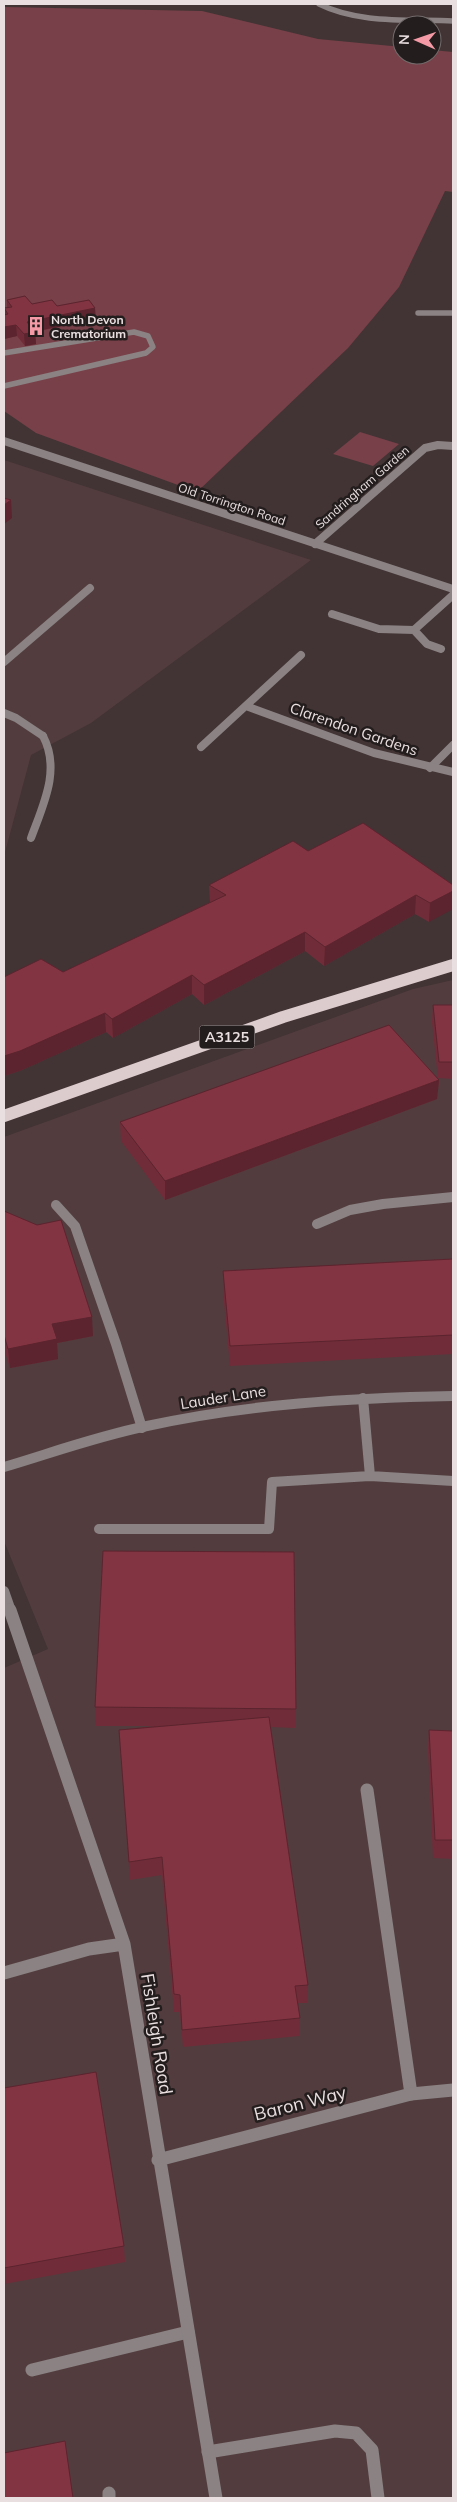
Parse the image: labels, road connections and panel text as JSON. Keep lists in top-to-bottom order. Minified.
{"streets":{"main road":["A3125"],"street":["Sandringham Garden","Old Torrington Road","Clarendon Gardens","Lauder Lane","Fishleigh Road","Baron Way"]},"crossings":[["Sandringham Garden","Old Torrington Road"],["Fishleigh Road","Baron Way"]],"places":{"building":["North Devon Crematorium"]},"north":"left"}
